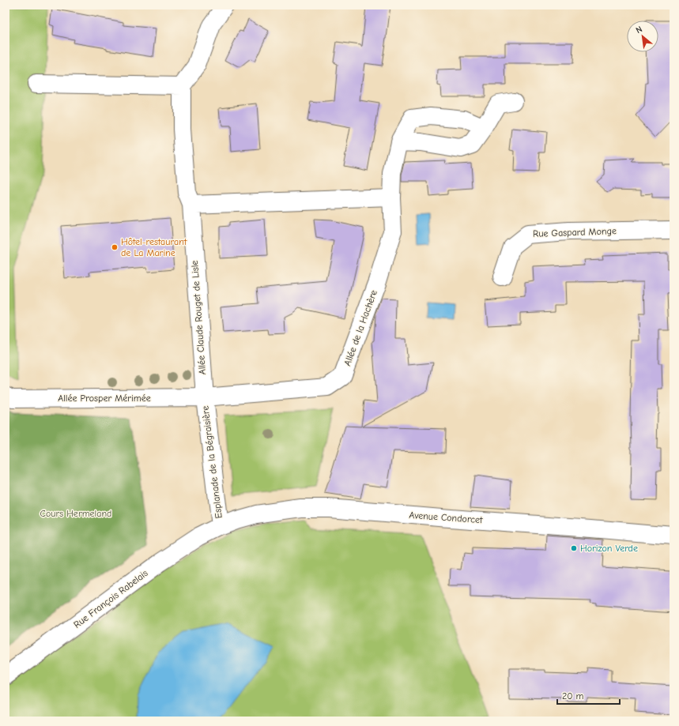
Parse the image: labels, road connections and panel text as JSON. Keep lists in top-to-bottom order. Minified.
{"streets":{"street":["Rue Gaspard Monge","Allée Claude Rouget de Lisle","Allée de la Hachère","Allée Prosper Mérimée","Esplanade de la Bégraisière","Avenue Condorcet","Rue François Rabelais"]},"crossings":[["Allée Claude Rouget de Lisle","Allée de la Hachère"],["Allée Claude Rouget de Lisle","Allée Prosper Mérimée"],["Allée Claude Rouget de Lisle","Esplanade de la Bégraisière"],["Allée de la Hachère","Allée Prosper Mérimée"],["Allée de la Hachère","Esplanade de la Bégraisière"],["Allée Prosper Mérimée","Esplanade de la Bégraisière"],["Esplanade de la Bégraisière","Avenue Condorcet"],["Esplanade de la Bégraisière","Rue François Rabelais"],["Avenue Condorcet","Rue François Rabelais"]],"parks":["Cours Hermeland"],"places":["Hôtel-restaurant de La Marine","Horizon Verde"],"scale_bar":"20 m","north":"top left"}
